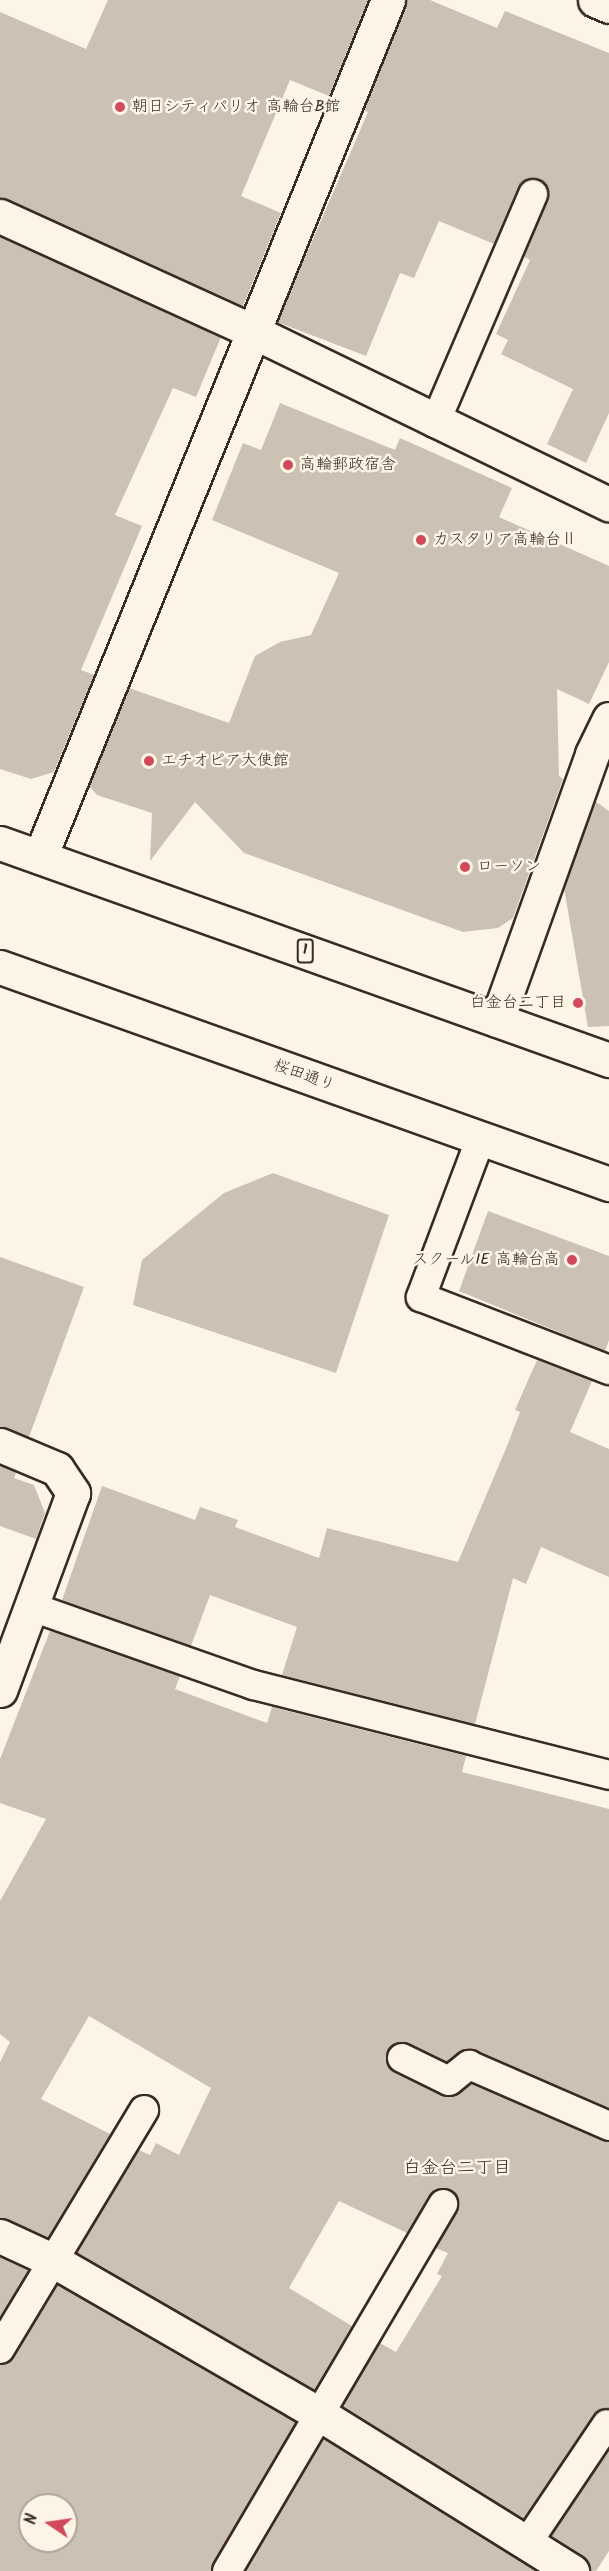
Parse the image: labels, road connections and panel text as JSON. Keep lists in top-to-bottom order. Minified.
{"streets":{"main road":["1","桜田通り"]},"districts":["白金台二丁目"],"places":["朝日シティパリオ 高輪台B館","高輪郵政宿舎","カスタリア高輪台Ⅱ","エチオピア大使館","ローソン","白金台二丁目","スクールIE 高輪台高"],"north":"left"}
